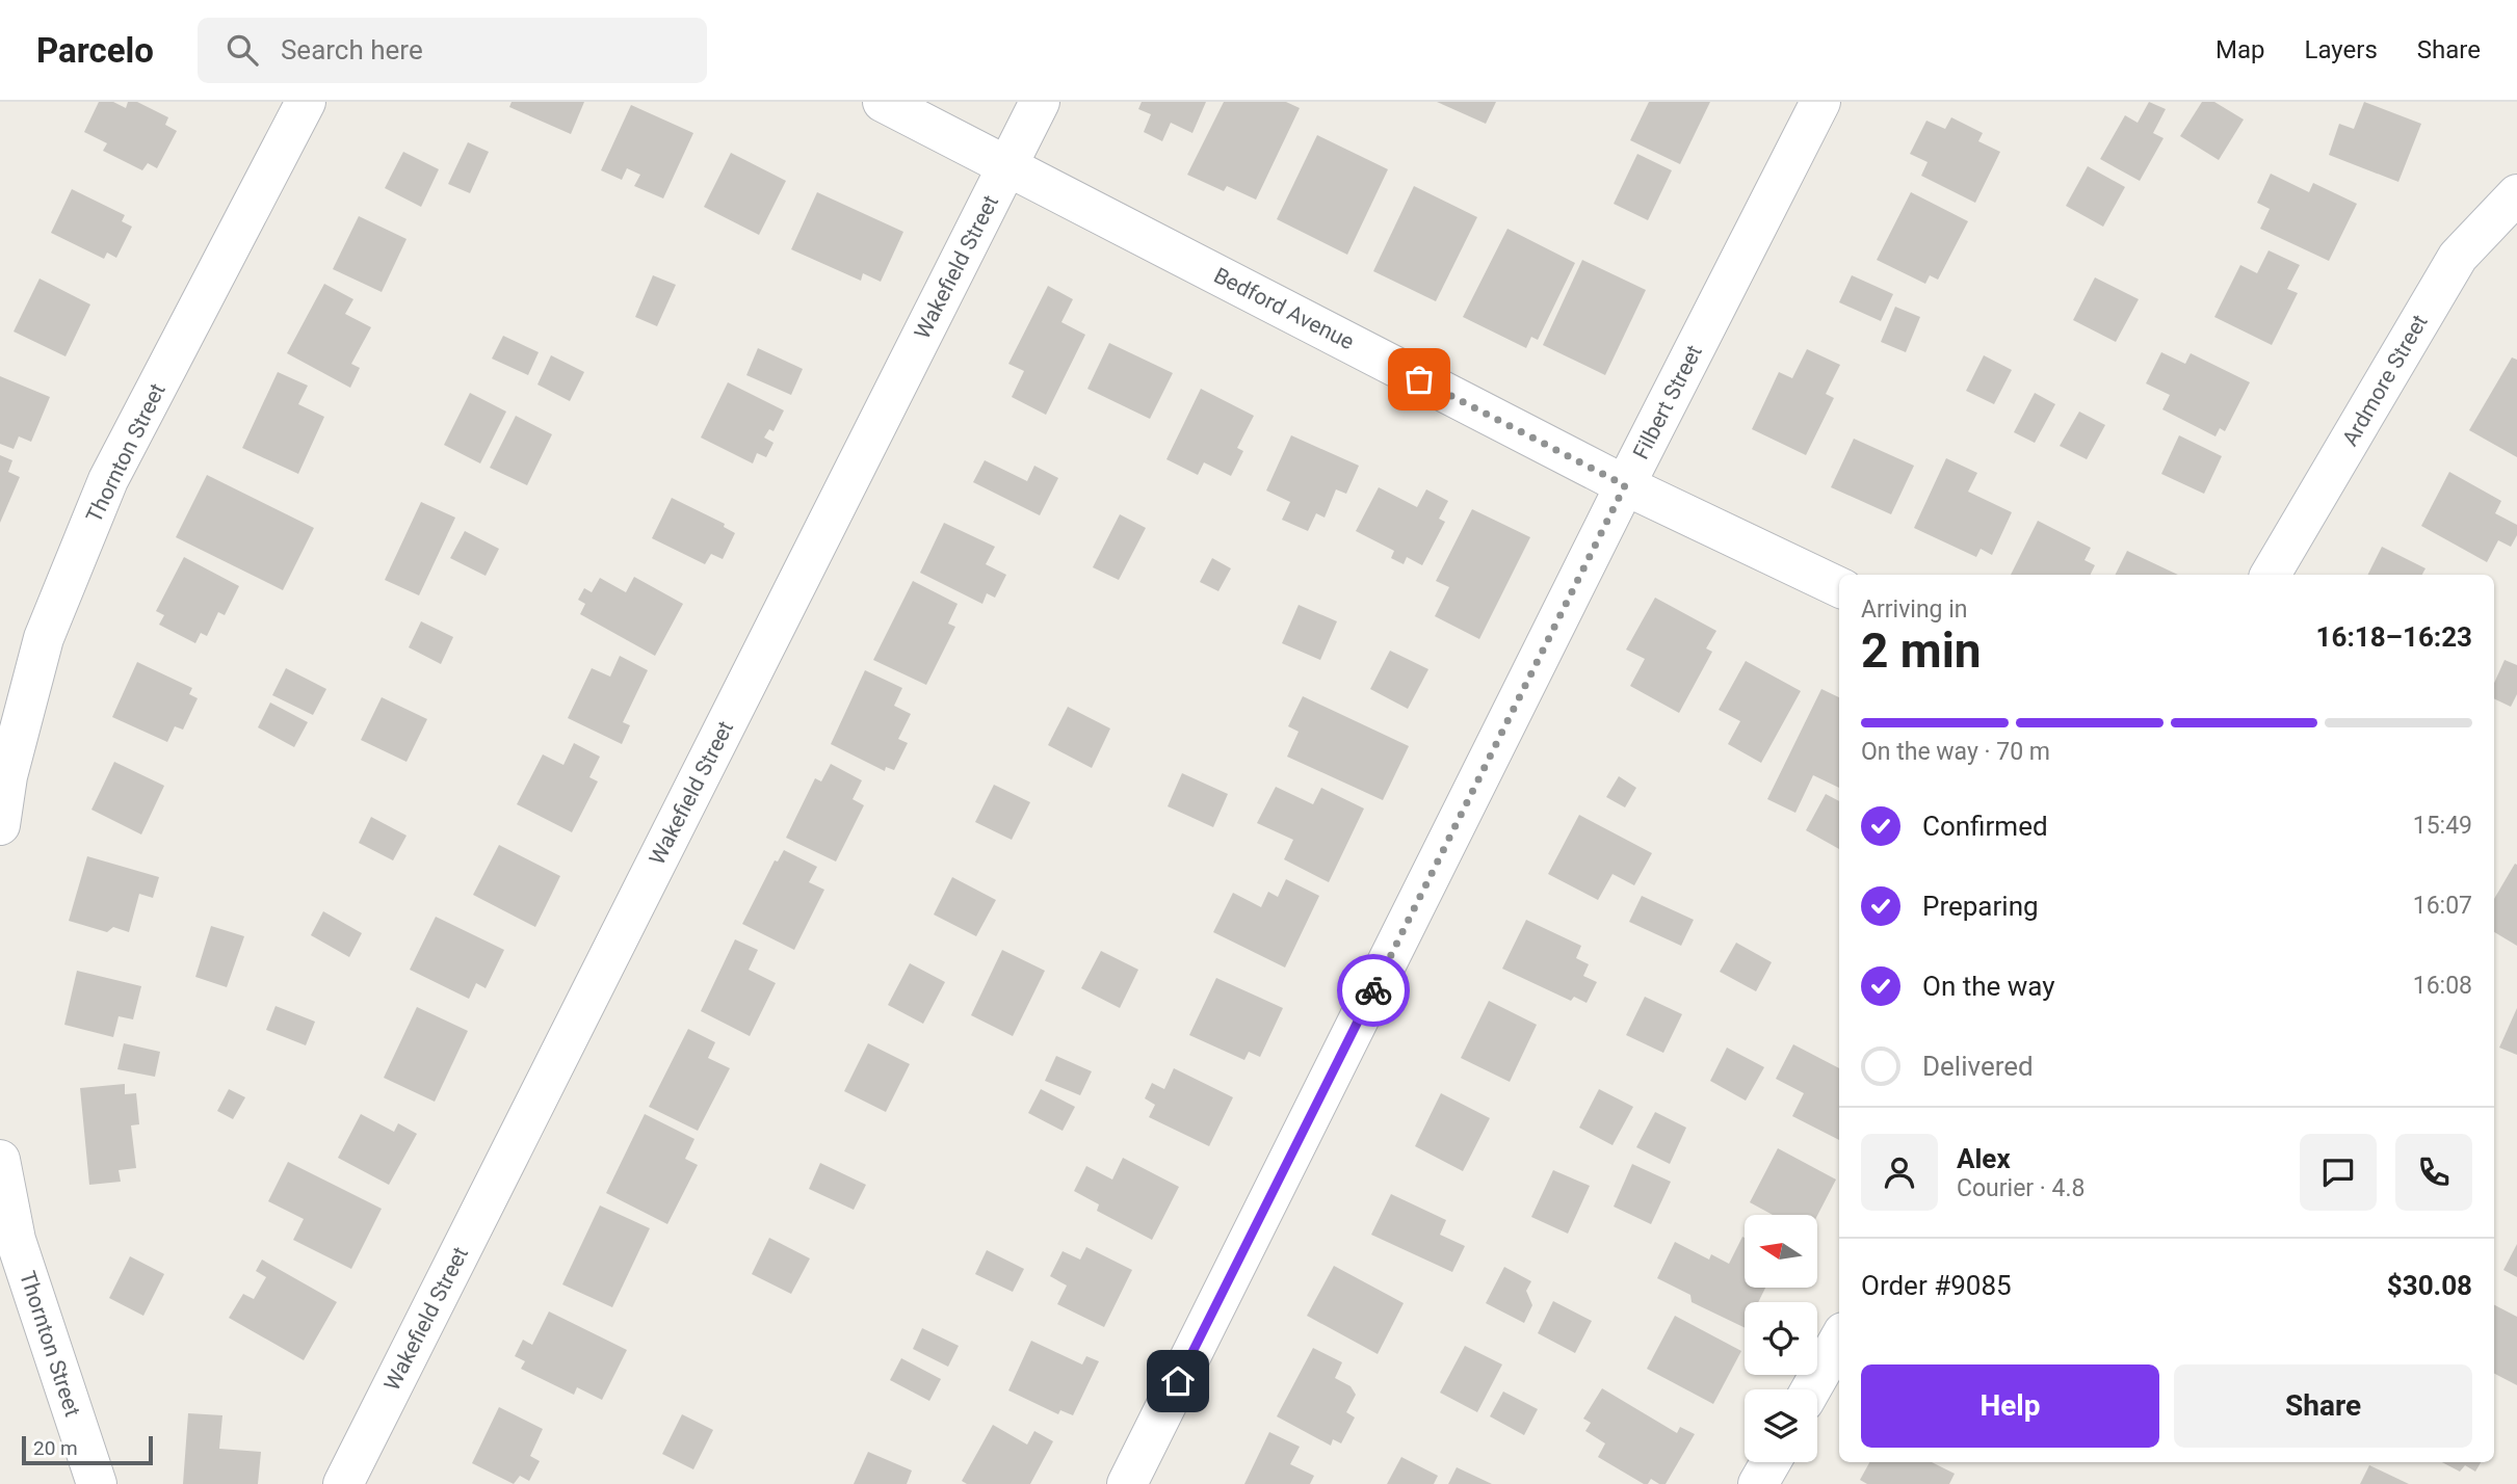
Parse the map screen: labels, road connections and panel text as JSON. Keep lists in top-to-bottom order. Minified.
{"streets":{"street":["Wakefield Street","Bedford Avenue","Ardmore Street","Filbert Street","Thornton Street"]},"crossings":[["Wakefield Street","Bedford Avenue"],["Bedford Avenue","Filbert Street"]],"scale_bar":"20 m","north":"left","page":{"header":"Parcelo","search":"Search here","nav":["Map","Layers","Share"],"heading":["2 min","Arriving in","16:18–16:23"],"panel":["Alex","Courier · 4.8","Order #9085","$30.08"],"bar":"On the way · 70 m","list":[["Confirmed","15:49"],["Preparing","16:07"],["On the way","16:08"],"Delivered"],"buttons":["Help","Share"],"scale":"20 m"}}
